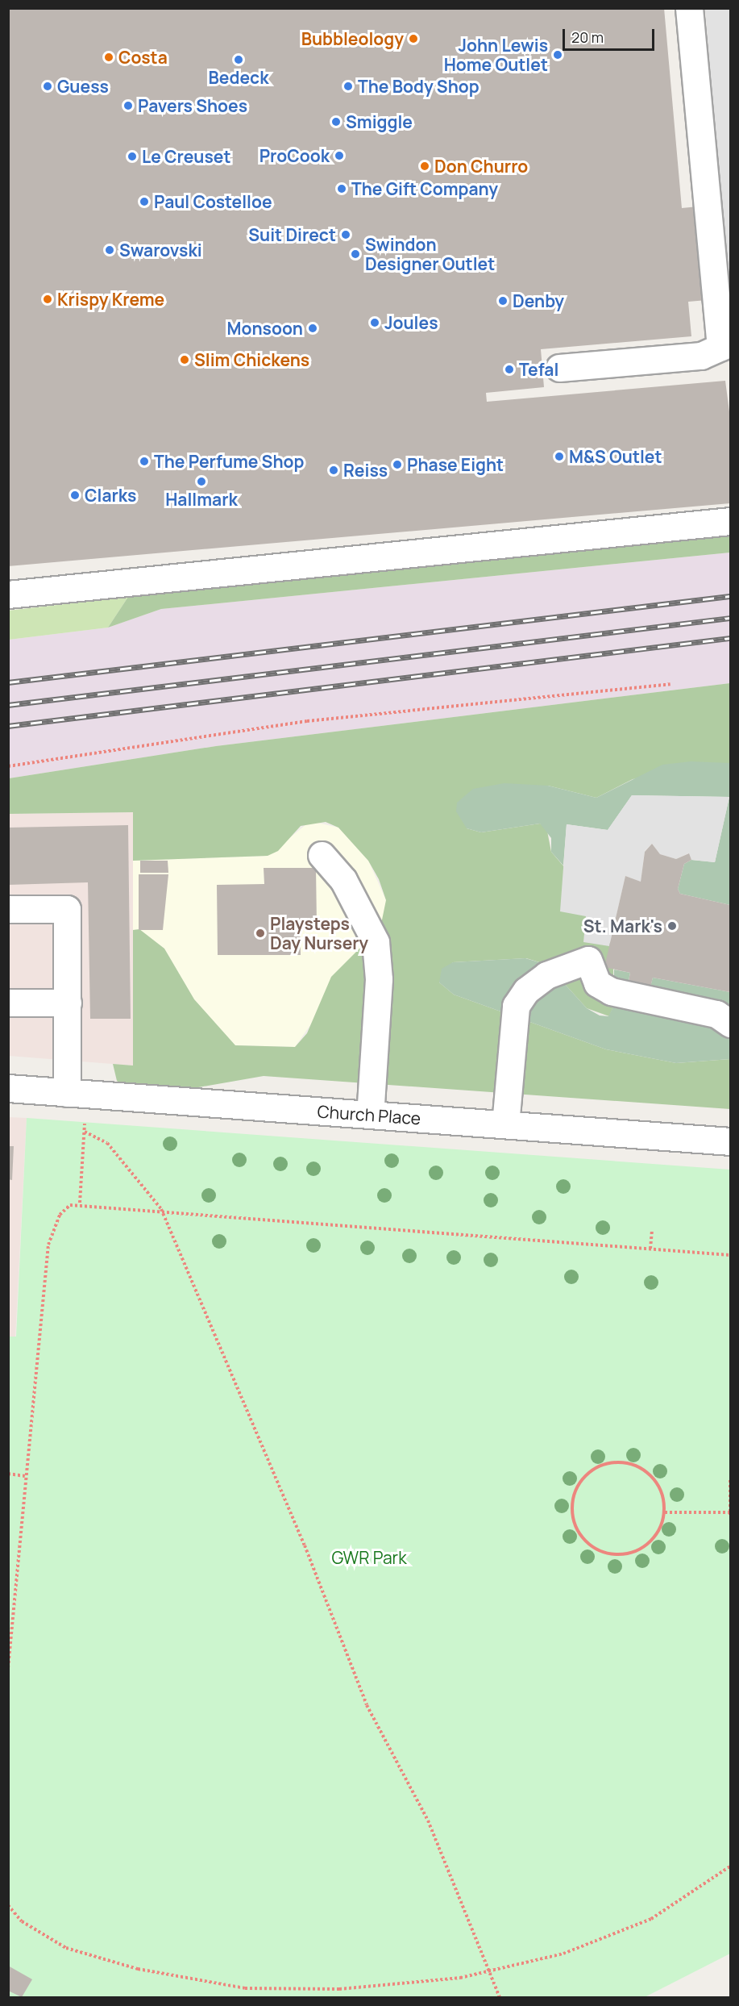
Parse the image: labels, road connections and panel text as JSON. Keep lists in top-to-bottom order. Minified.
{"streets":{"street":["Church Place"]},"parks":["GWR Park"],"places":["Bubbleology","John Lewis Home Outlet","Costa","Bedeck","Guess","The Body Shop","Pavers Shoes","Smiggle","ProCook","Le Creuset","Don Churro","The Gift Company","Paul Costelloe","Suit Direct","Swarovski","Swindon Designer Outlet","Krispy Kreme","Denby","Joules","Monsoon","Slim Chickens","Tefal","M&S Outlet","The Perfume Shop","Phase Eight","Reiss","Hallmark","Clarks","St. Mark's","Playsteps Day Nursery"],"scale_bar":"20 m"}
